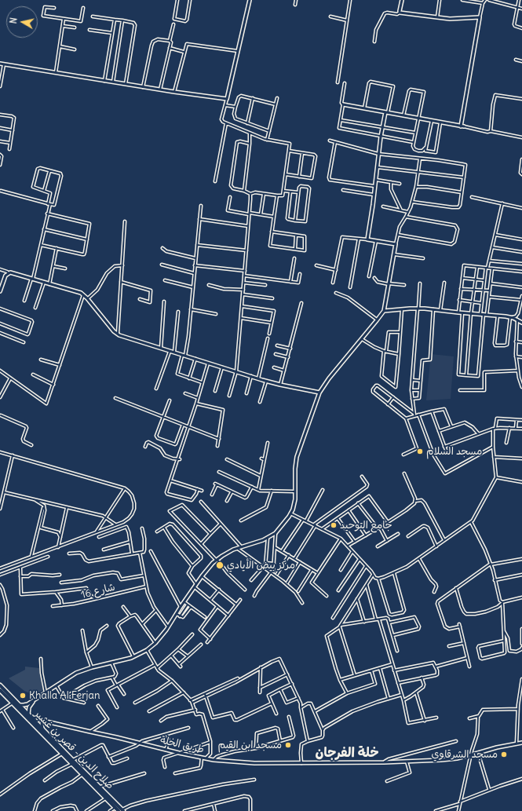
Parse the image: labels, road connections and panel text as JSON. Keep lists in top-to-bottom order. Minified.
{"streets":{"highway":["صلاح الدين - قصر بن غشير"],"street":["شارع 16","طريق الخلة"]},"crossings":[["طريق الخلة","صلاح الدين - قصر بن غشير"]],"districts":["خلة الفرجان"],"places":["مسجد السلام","جامع التوحيد","مركز بيض الأيادي","Khalla Al Ferjan","مسجد ابن القيم","مسجد الشرقاوي"],"north":"left"}
